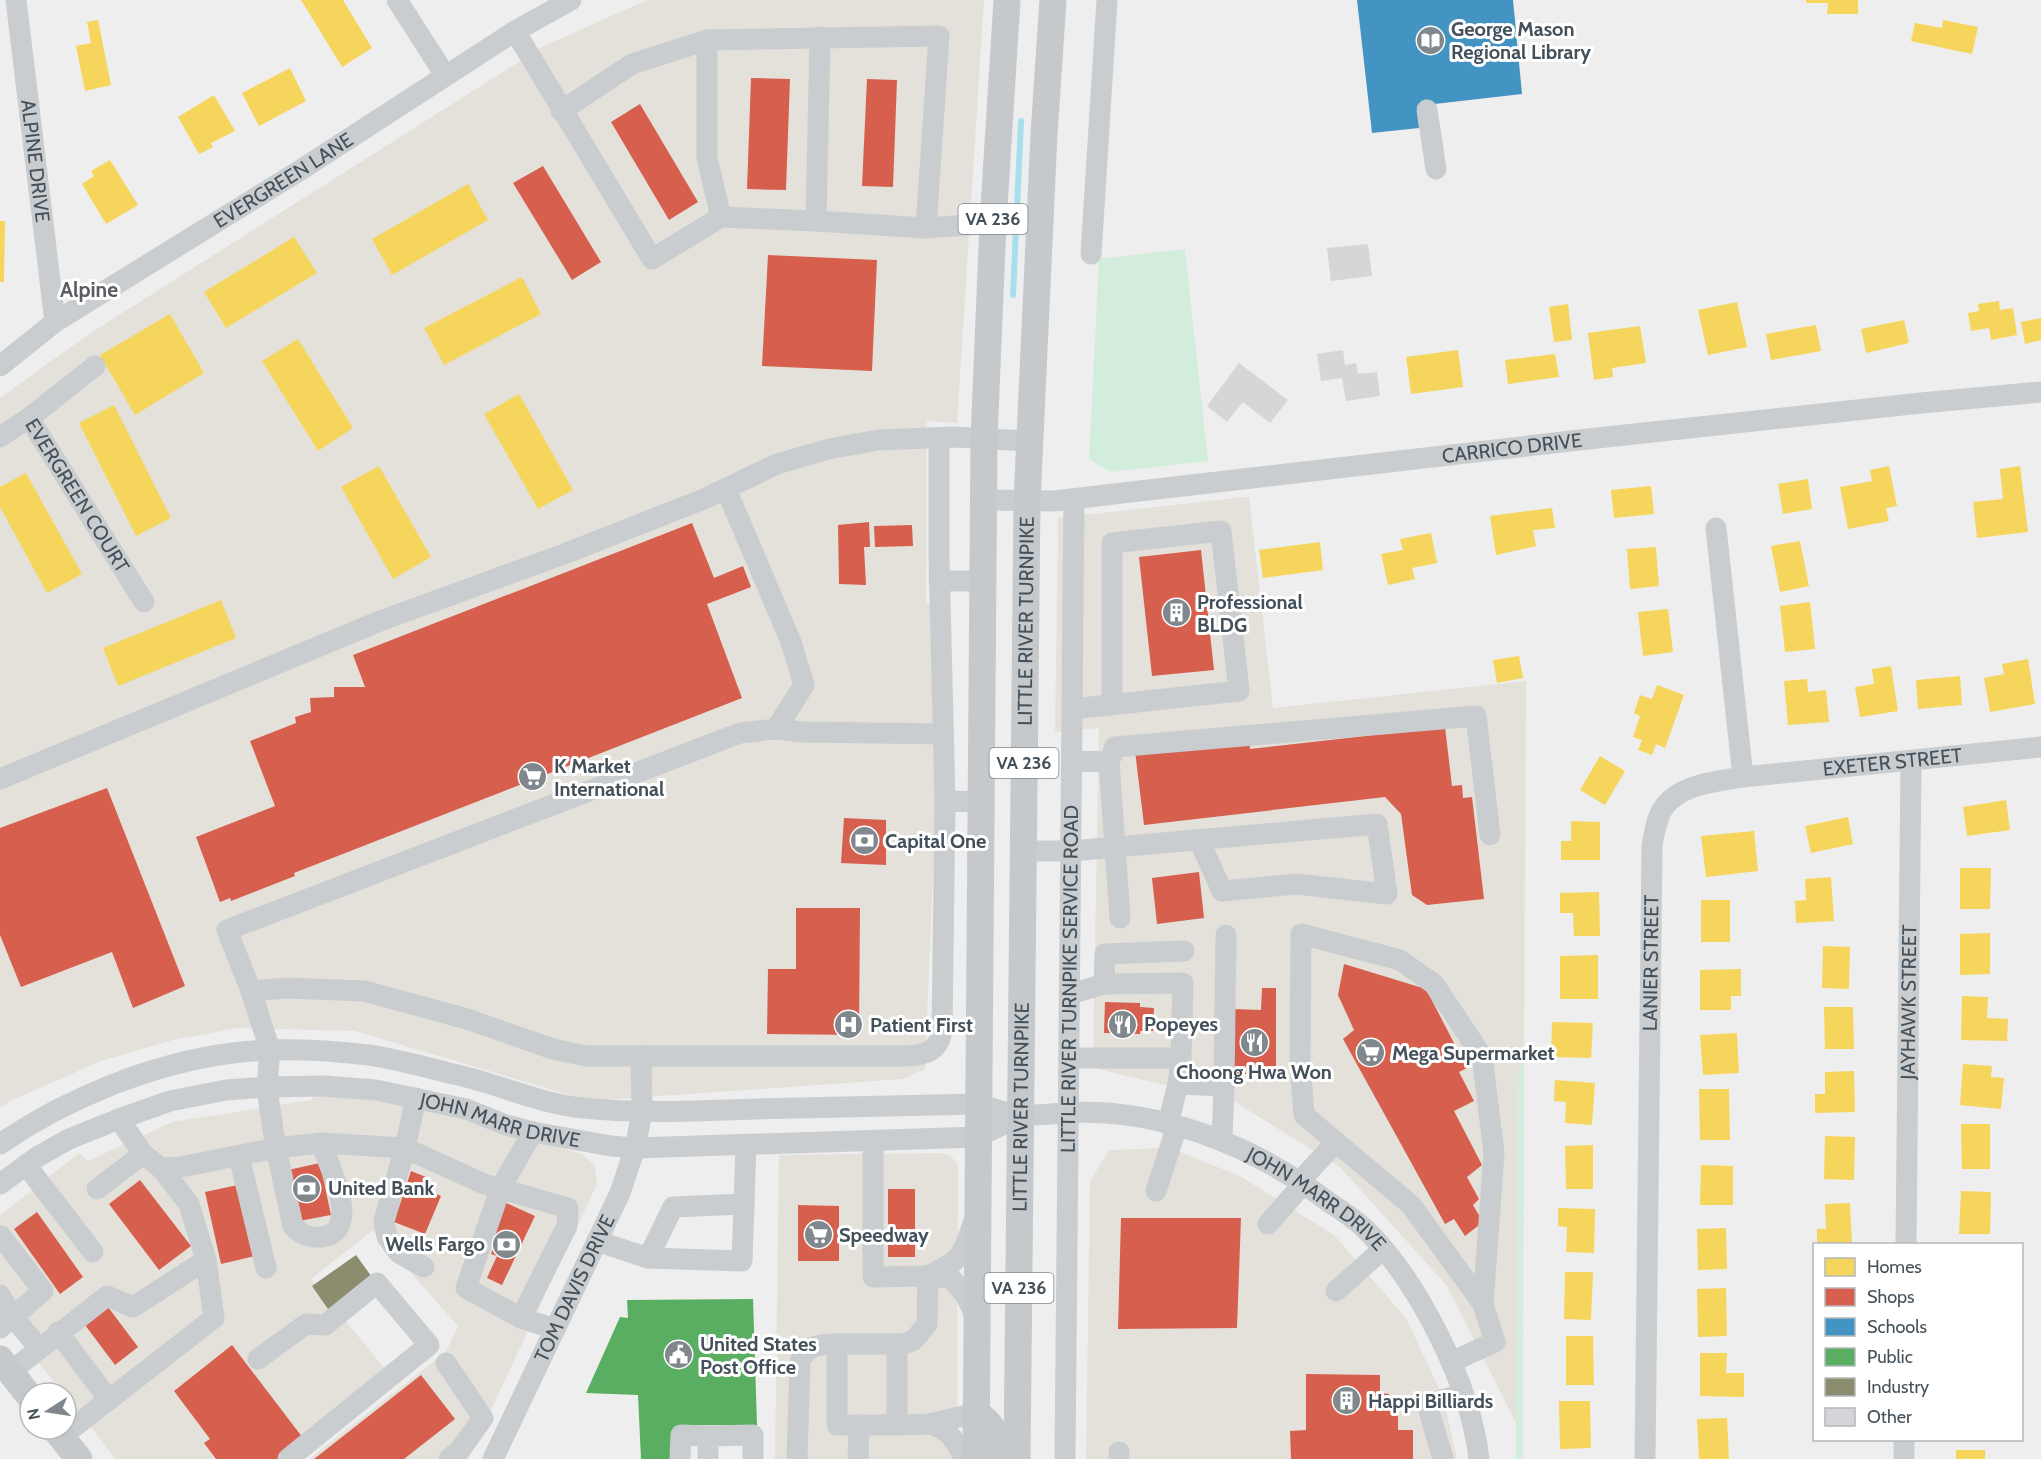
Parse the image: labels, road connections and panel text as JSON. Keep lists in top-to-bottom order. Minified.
{"streets":{"main road":["VA 236","LITTLE RIVER TURNPIKE"],"street":["ALPINE DRIVE","EVERGREEN LANE","CARRICO DRIVE","EVERGREEN COURT","EXETER STREET","LANIER STREET","LITTLE RIVER TURNPIKE SERVICE ROAD","JAYHAWK STREET","JOHN MARR DRIVE","TOM DAVIS DRIVE"]},"crossings":[["ALPINE DRIVE","EVERGREEN LANE"],["VA 236","CARRICO DRIVE"],["VA 236","JOHN MARR DRIVE"],["CARRICO DRIVE","LITTLE RIVER TURNPIKE"],["CARRICO DRIVE","LITTLE RIVER TURNPIKE SERVICE ROAD"],["LITTLE RIVER TURNPIKE","JOHN MARR DRIVE"],["EXETER STREET","LANIER STREET"],["EXETER STREET","JAYHAWK STREET"],["LITTLE RIVER TURNPIKE SERVICE ROAD","JOHN MARR DRIVE"],["JOHN MARR DRIVE","TOM DAVIS DRIVE"]],"districts":["Alpine"],"places":{"library":["George Mason Regional Library"],"building":["Professional BLDG","Happi Billiards"],"supermarket":["K Market International","Mega Supermarket","Speedway"],"bank":["Capital One","United Bank","Wells Fargo"],"restaurant":["Popeyes","Choong Hwa Won"],"hospital":["Patient First"],"public building":["United States Post Office"]},"legend":["Homes","Shops","Schools","Public","Industry","Other"],"north":"left"}
